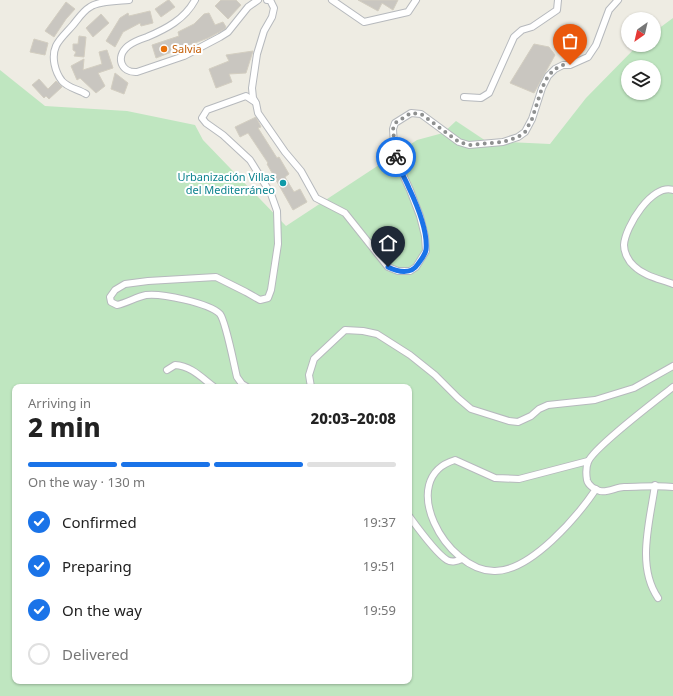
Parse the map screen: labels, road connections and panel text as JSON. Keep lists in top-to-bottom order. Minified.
{"places":["Salvia","Urbanización Villas del Mediterráneo"],"north":"bottom left","page":{"heading":["2 min","Arriving in","20:03–20:08"],"bar":"On the way · 130 m","list":[["Confirmed","19:37"],["Preparing","19:51"],["On the way","19:59"],"Delivered"]}}
